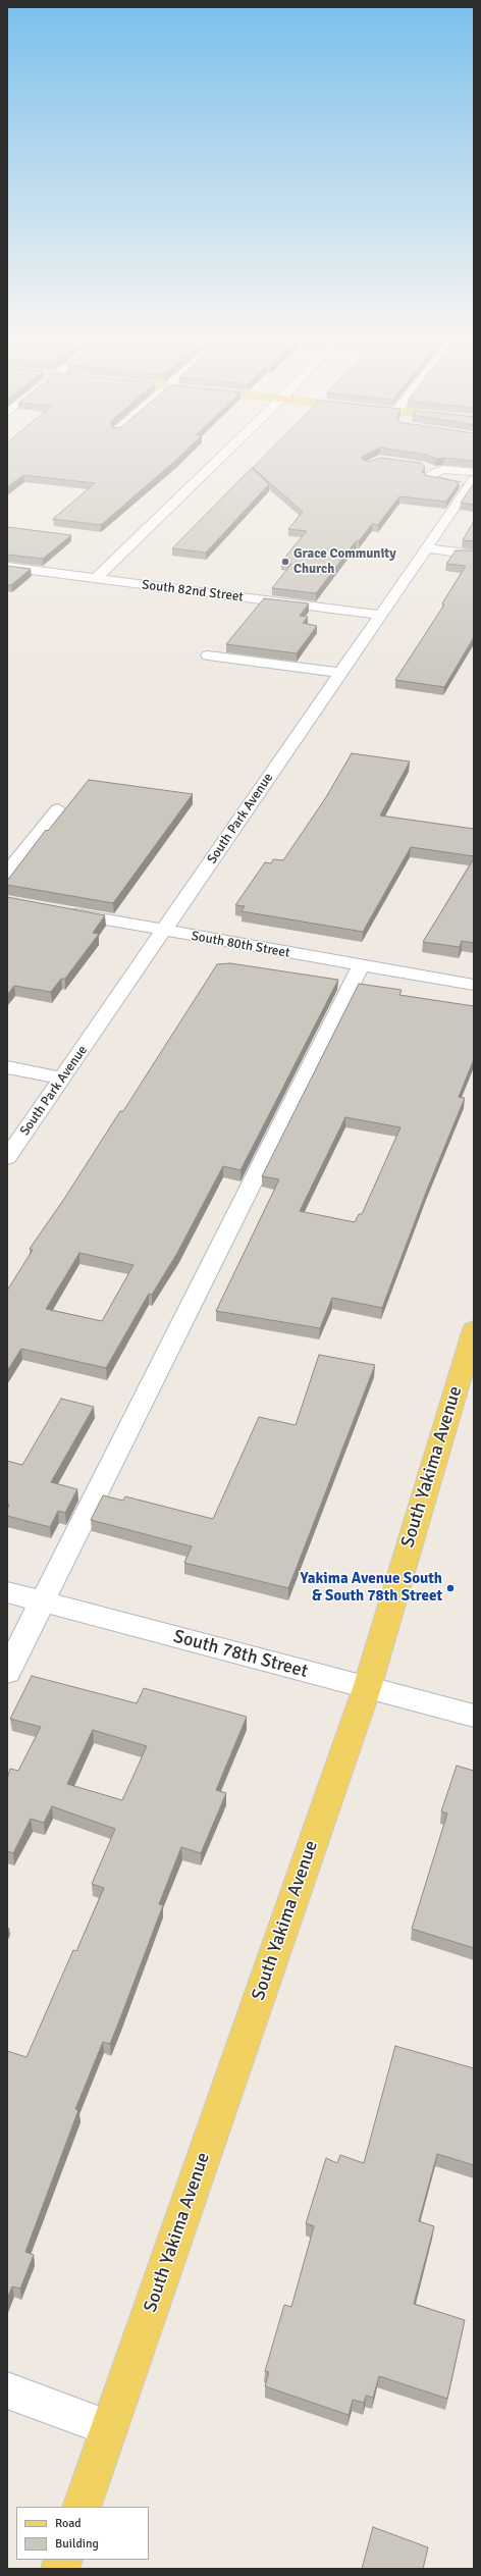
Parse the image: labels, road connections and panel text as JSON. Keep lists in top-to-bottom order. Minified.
{"streets":{"main road":["South Yakima Avenue"],"street":["South 82nd Street","South Park Avenue","South 80th Street","South 78th Street"]},"crossings":[["South 82nd Street","South Park Avenue"],["South Park Avenue","South 80th Street"],["South Yakima Avenue","South 78th Street"]],"places":["Grace Community Church","Yakima Avenue South & South 78th Street"],"legend":["Road","Building"]}
